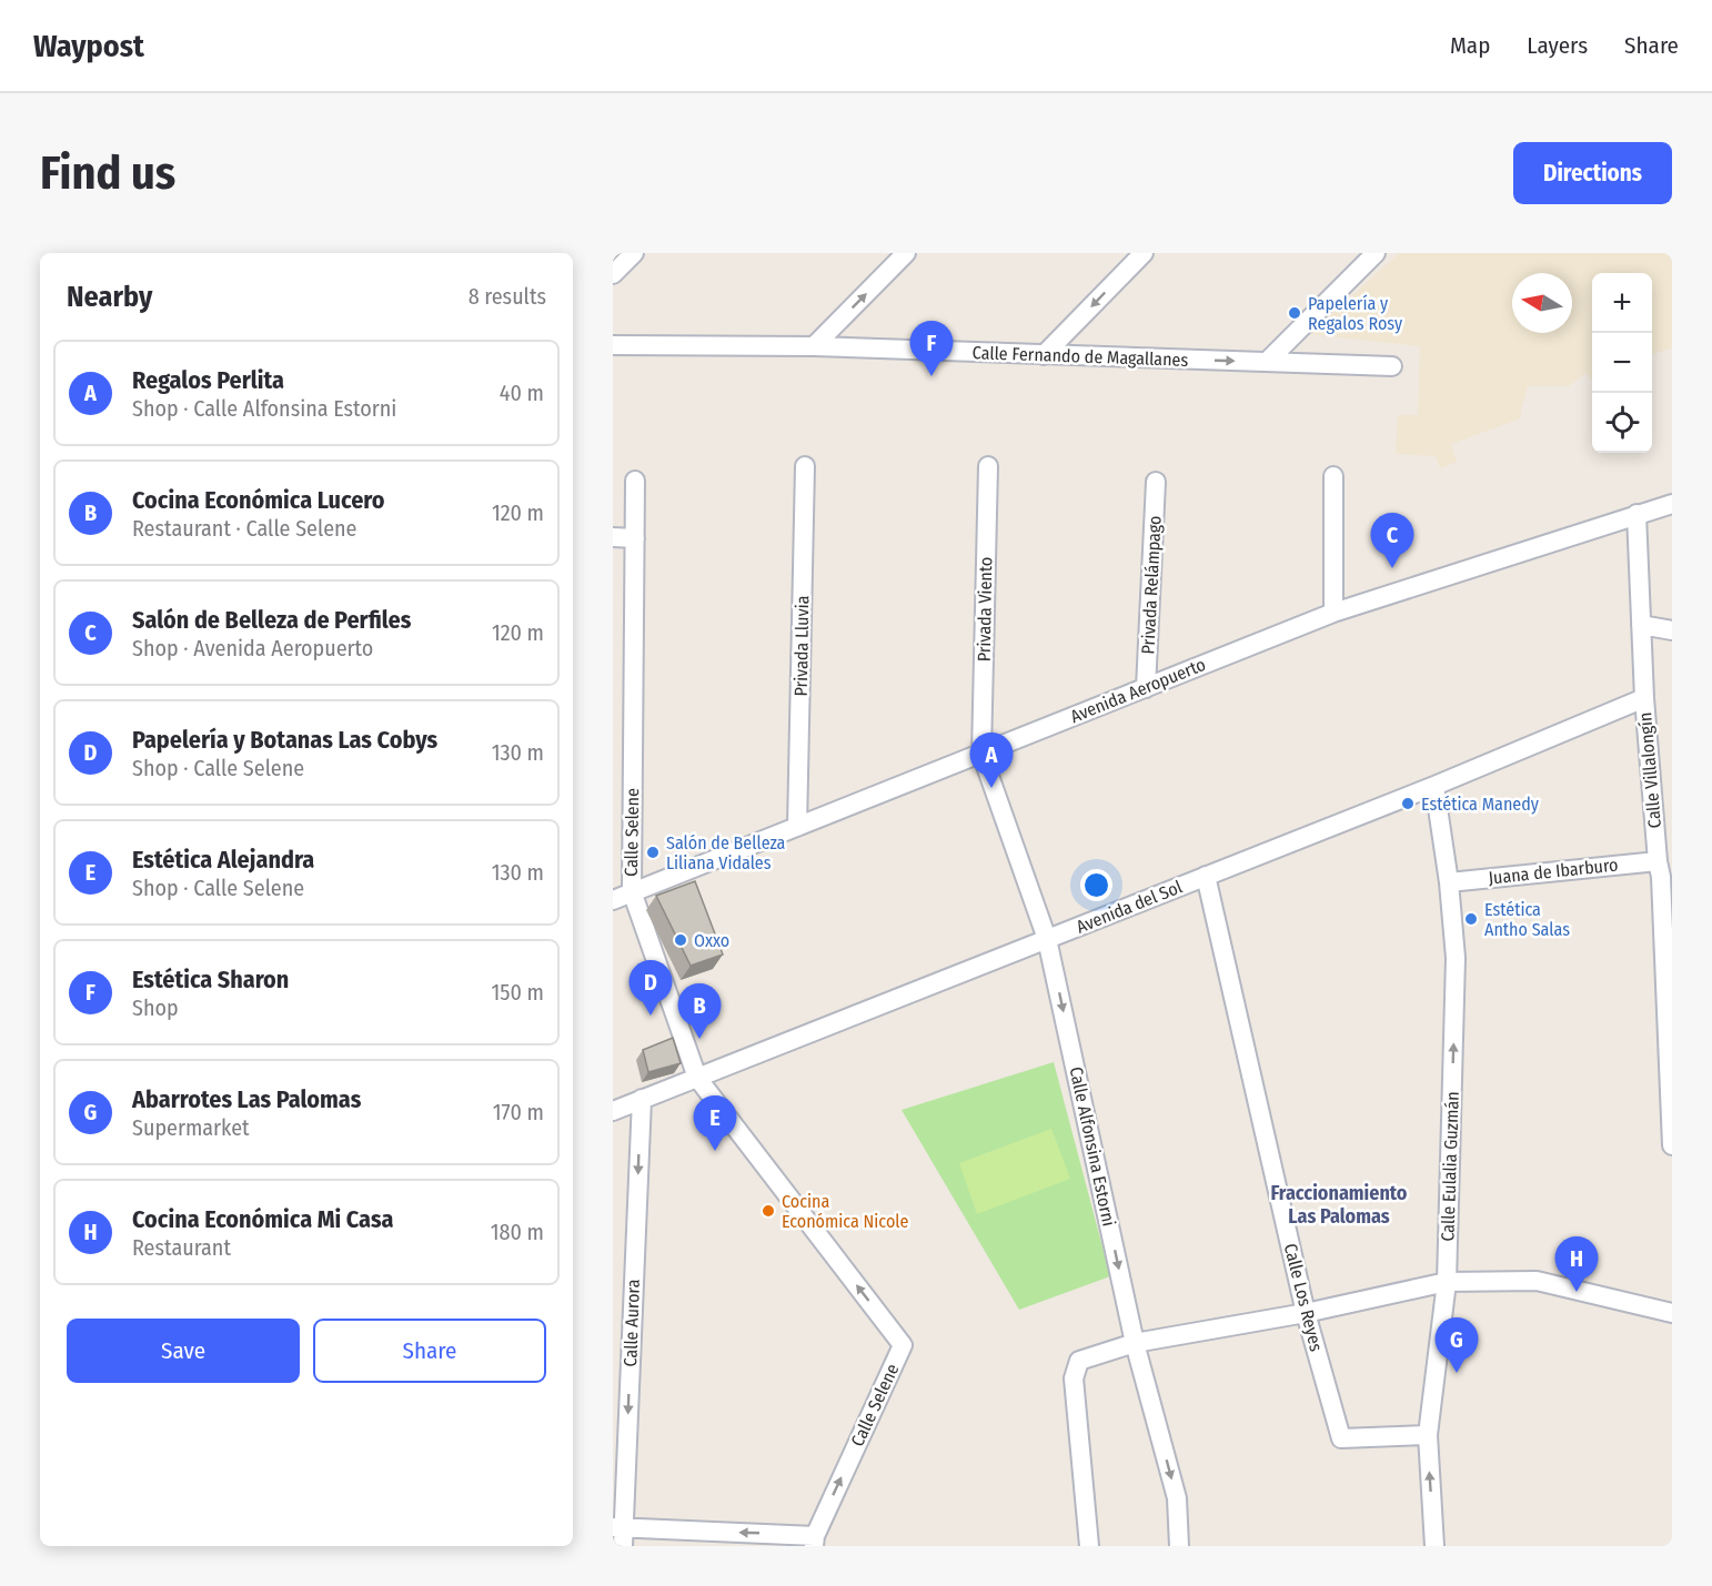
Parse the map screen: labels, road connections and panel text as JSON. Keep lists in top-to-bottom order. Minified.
{"streets":{"street":["Calle Fernando de Magallanes","Privada Relámpago","Privada Viento","Privada Lluvia","Avenida Aeropuerto","Calle Villalongín","Calle Selene","Juana de Ibarburo","Avenida del Sol","Calle Alfonsina Estorni","Calle Eulalia Guzmán","Calle Los Reyes","Calle Aurora"]},"crossings":[["Privada Relámpago","Avenida Aeropuerto"],["Privada Viento","Avenida Aeropuerto"],["Privada Viento","Calle Alfonsina Estorni"],["Privada Lluvia","Avenida Aeropuerto"],["Avenida Aeropuerto","Calle Villalongín"],["Avenida Aeropuerto","Calle Selene"],["Avenida Aeropuerto","Calle Alfonsina Estorni"],["Calle Villalongín","Juana de Ibarburo"],["Calle Villalongín","Avenida del Sol"],["Calle Selene","Avenida del Sol"],["Juana de Ibarburo","Calle Eulalia Guzmán"],["Avenida del Sol","Calle Alfonsina Estorni"],["Avenida del Sol","Calle Eulalia Guzmán"],["Avenida del Sol","Calle Los Reyes"],["Avenida del Sol","Calle Aurora"],["Calle Eulalia Guzmán","Calle Los Reyes"]],"one_way":["Calle Selene","Calle Alfonsina Estorni","Calle Eulalia Guzmán","Calle Aurora"],"districts":["Fraccionamiento Las Palomas"],"places":["Papelería y Regalos Rosy","Estética Manedy","Salón de Belleza Liliana Vidales","Estética Antho Salas","Oxxo","Cocina Económica Nicole"],"north":"left","page":{"header":"Waypost","nav":["Map","Layers","Share"],"buttons":["Directions",["Save","Share"]],"title":"Find us","heading":["Nearby","8 results"],"map_buttons":["+","−"],"pins":["F","C","A","D","B","E","H","G"],"list":[{"mark":"A","name":"Regalos Perlita","note":"Shop · Calle Alfonsina Estorni","value":"40 m"},{"mark":"B","name":"Cocina Económica Lucero","note":"Restaurant · Calle Selene","value":"120 m"},{"mark":"C","name":"Salón de Belleza de Perfiles","note":"Shop · Avenida Aeropuerto","value":"120 m"},{"mark":"D","name":"Papelería y Botanas Las Cobys","note":"Shop · Calle Selene","value":"130 m"},{"mark":"E","name":"Estética Alejandra","note":"Shop · Calle Selene","value":"130 m"},{"mark":"F","name":"Estética Sharon","note":"Shop","value":"150 m"},{"mark":"G","name":"Abarrotes Las Palomas","note":"Supermarket","value":"170 m"},{"mark":"H","name":"Cocina Económica Mi Casa","note":"Restaurant","value":"180 m"}]}}
